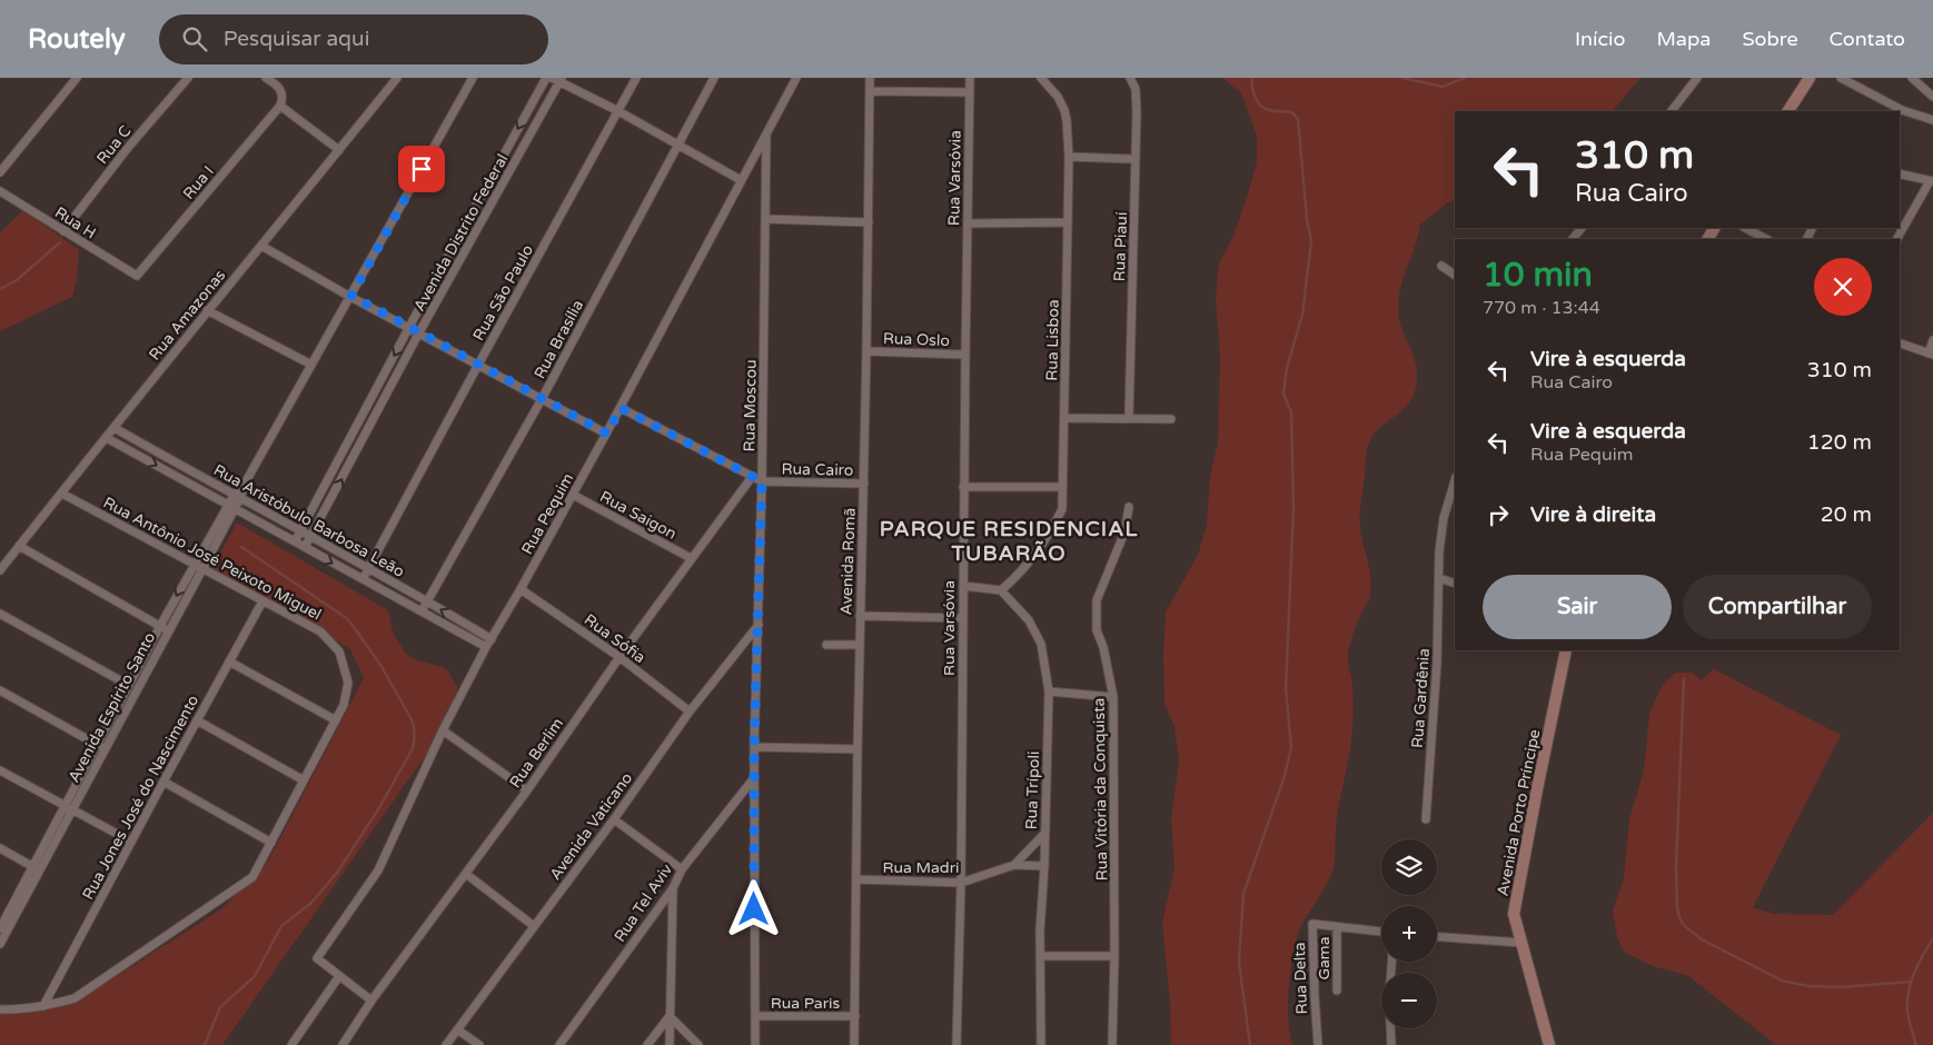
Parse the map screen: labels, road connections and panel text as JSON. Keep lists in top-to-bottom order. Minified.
{"streets":{"street":["Rua C","Rua Varsóvia","Rua I","Rua H","Avenida Distrito Federal","Rua Piauí","Rua São Paulo","Rua Amazonas","Rua Brasília","Rua Oslo","Rua Lisboa","Rua Moscou","Rua Cairo","Rua Pequim","Rua Saigon","Rua Aristóbulo Barbosa Leão","Rua Antônio José Peixoto Miguel","Avenida Romã","Rua Sófia","Rua Gardênia","Avenida Espírito Santo","Rua Berlim","Rua Vitória da Conquista","Rua Trípoli","Rua Jones José do Nascimento","Avenida Porto Príncipe","Avenida Vaticano","Rua Madri","Rua Tel Aviv","Gama","Rua Delta","Rua Paris"]},"crossings":[["Rua C","Rua H"],["Rua Varsóvia","Rua Oslo"],["Rua Varsóvia","Rua Madri"],["Rua I","Rua H"],["Avenida Distrito Federal","Rua Aristóbulo Barbosa Leão"],["Rua São Paulo","Rua Aristóbulo Barbosa Leão"],["Rua Amazonas","Rua Aristóbulo Barbosa Leão"],["Rua Amazonas","Rua Antônio José Peixoto Miguel"],["Rua Brasília","Rua Aristóbulo Barbosa Leão"],["Rua Oslo","Avenida Romã"],["Rua Lisboa","Rua Trípoli"],["Rua Moscou","Rua Cairo"],["Rua Moscou","Rua Pequim"],["Rua Moscou","Avenida Vaticano"],["Rua Moscou","Rua Tel Aviv"],["Rua Moscou","Rua Paris"],["Rua Cairo","Rua Pequim"],["Rua Cairo","Avenida Romã"],["Rua Cairo","Rua Berlim"],["Rua Pequim","Rua Saigon"],["Rua Pequim","Rua Aristóbulo Barbosa Leão"],["Rua Pequim","Rua Sófia"],["Rua Saigon","Rua Berlim"],["Rua Aristóbulo Barbosa Leão","Avenida Espírito Santo"],["Rua Antônio José Peixoto Miguel","Avenida Espírito Santo"],["Rua Antônio José Peixoto Miguel","Rua Jones José do Nascimento"],["Avenida Romã","Rua Madri"],["Avenida Romã","Rua Paris"],["Rua Sófia","Rua Berlim"],["Rua Sófia","Avenida Vaticano"],["Rua Trípoli","Rua Madri"],["Gama","Rua Delta"]],"districts":["PARQUE RESIDENCIAL TUBARÃO"],"page":{"header":"Routely","search":"Pesquisar aqui","nav":["Início","Mapa","Sobre","Contato"],"turn":["310 m","Rua Cairo"],"heading":["10 min","770 m · 13:44"],"list":[{"name":"Vire à esquerda","note":"Rua Cairo","value":"310 m"},{"name":"Vire à esquerda","note":"Rua Pequim","value":"120 m"},{"name":"Vire à direita","value":"20 m"}],"buttons":["Sair","Compartilhar"],"map_buttons":["+","−"]}}
